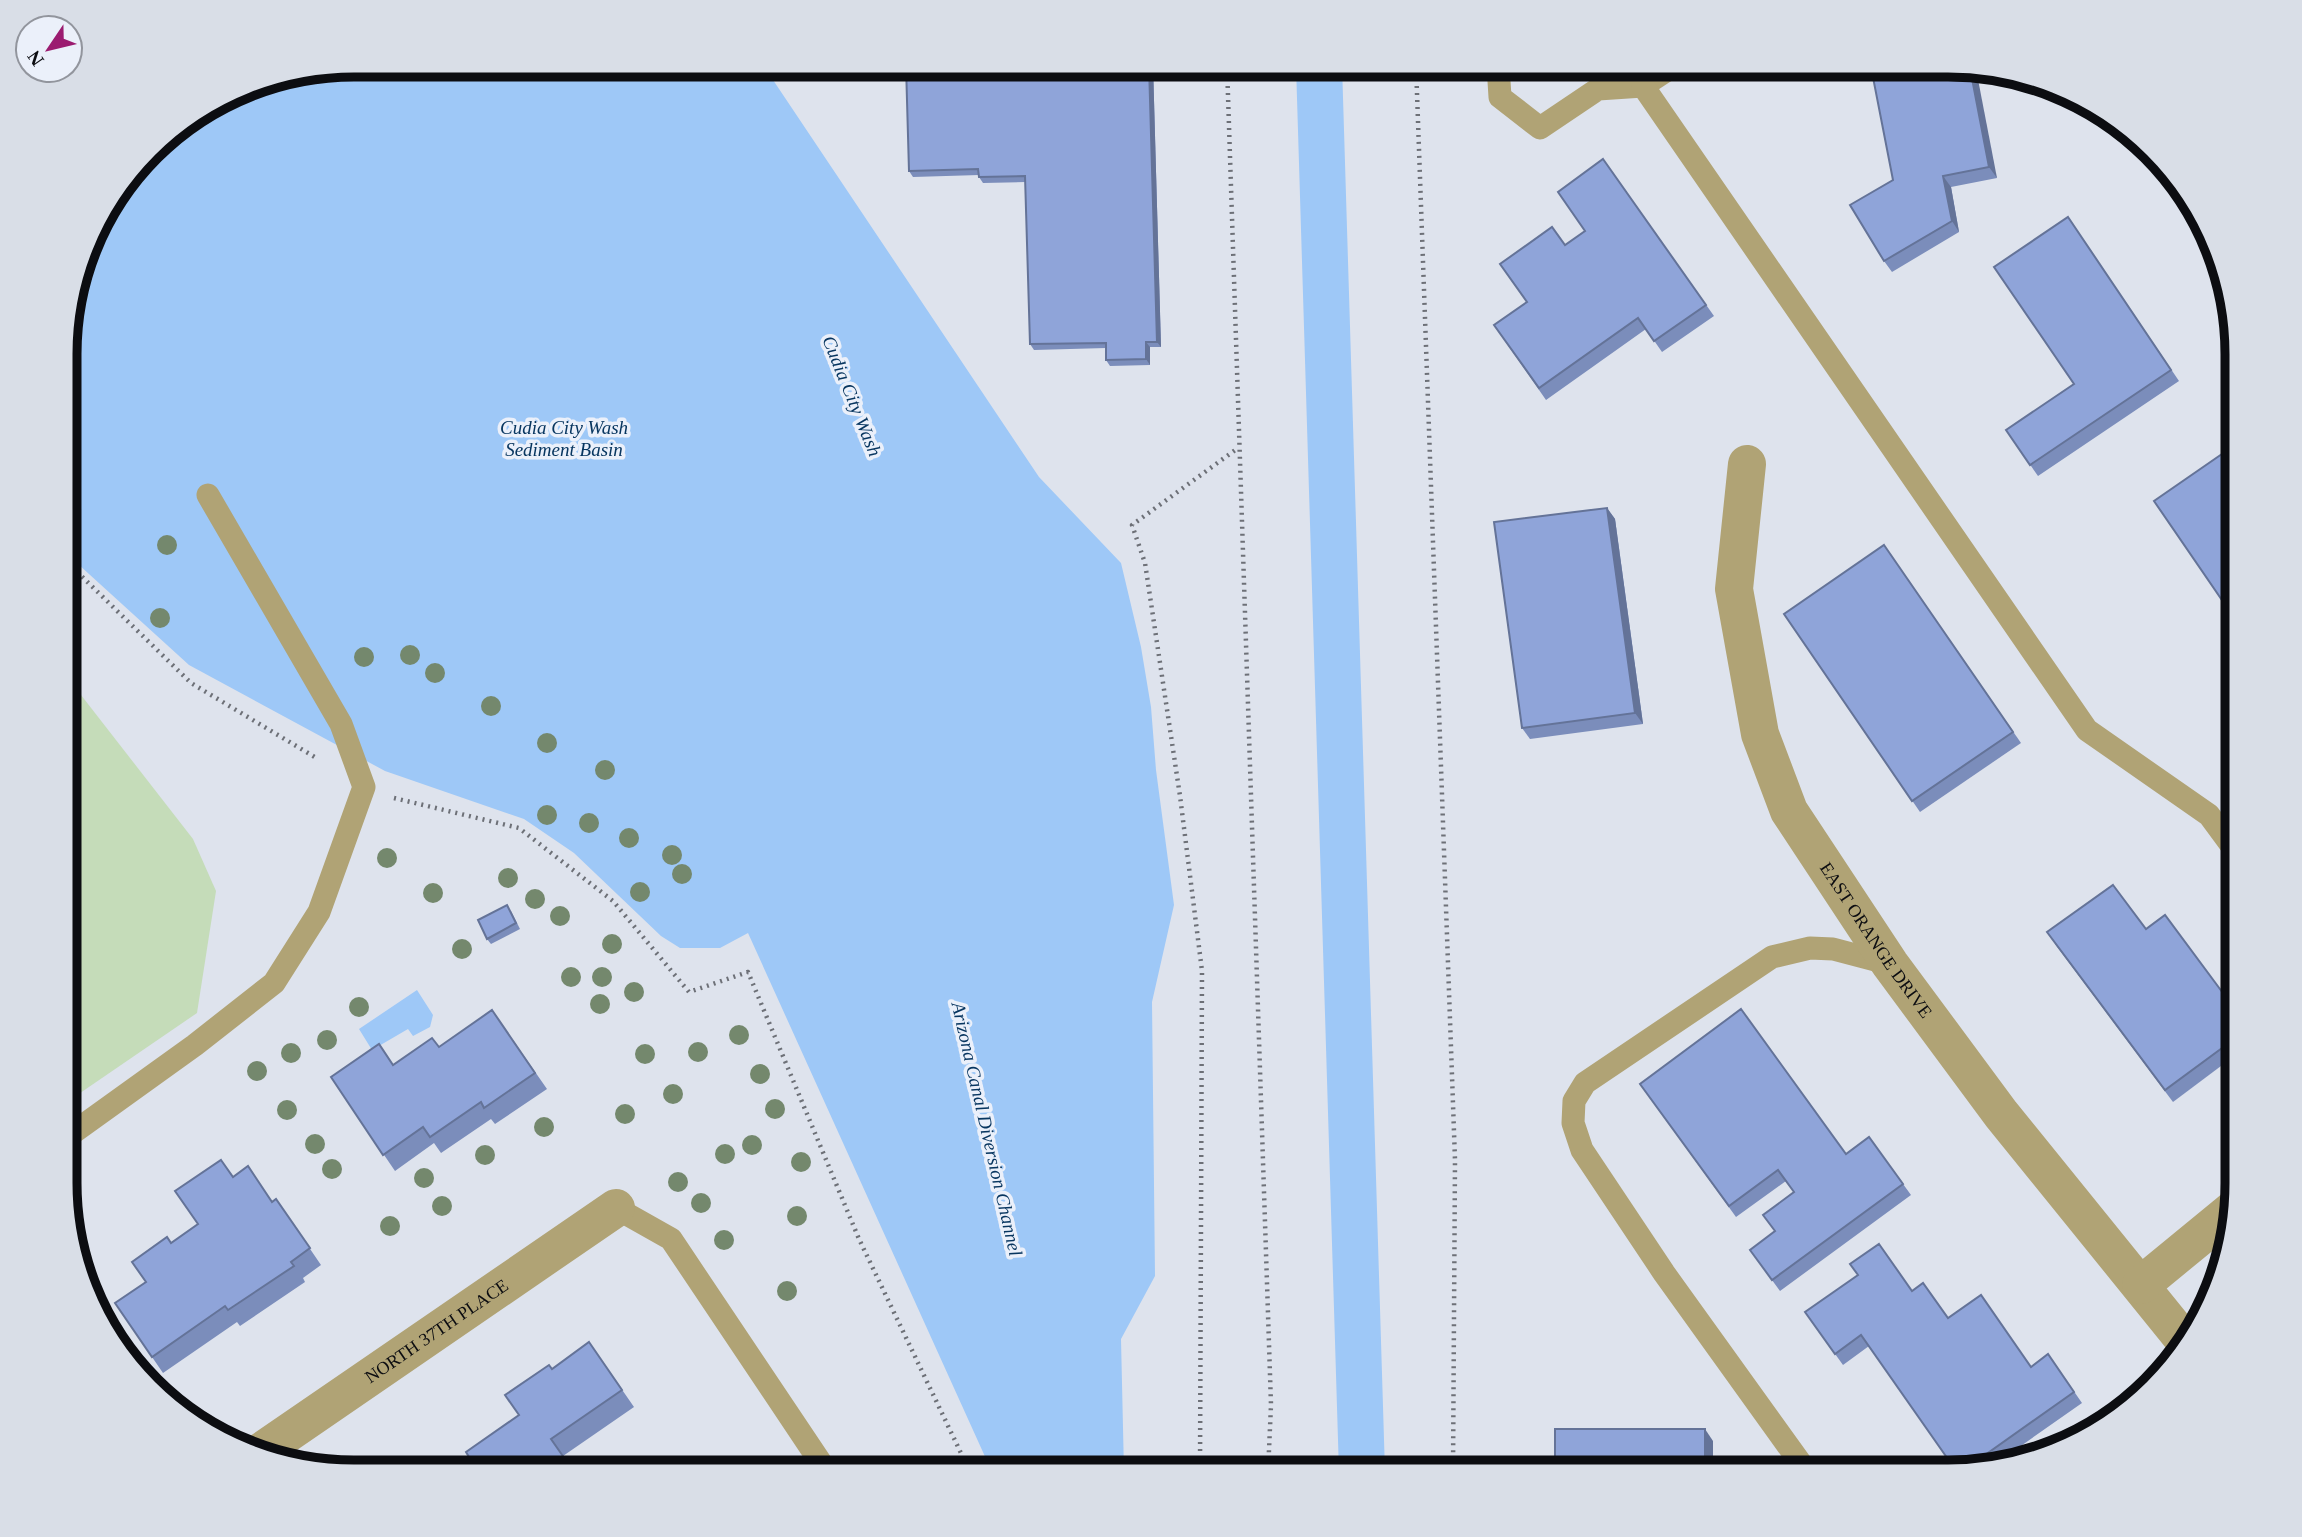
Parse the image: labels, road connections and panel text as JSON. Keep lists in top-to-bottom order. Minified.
{"streets":{"street":["EAST ORANGE DRIVE","NORTH 37TH PLACE"]},"water":["Cudia City Wash","Cudia City Wash Sediment Basin","Arizona Canal Diversion Channel"],"north":"bottom left"}
